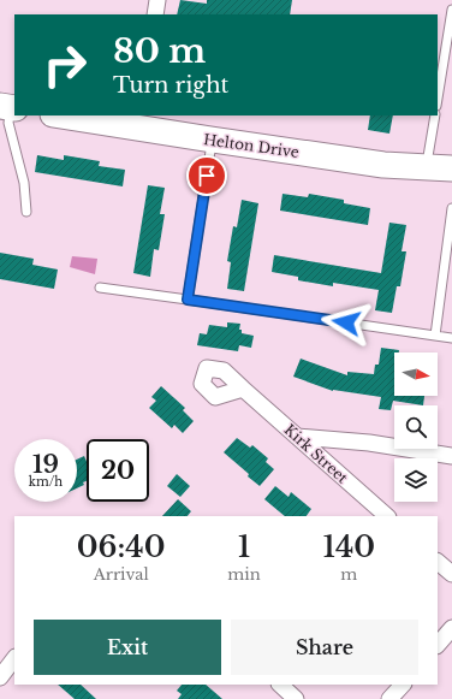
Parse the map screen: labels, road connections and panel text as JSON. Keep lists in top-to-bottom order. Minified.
{"streets":{"main road":["Helton Drive"],"street":["Kirk Street"]},"north":"right","page":{"turn":["80 m","Turn right"],"speed":"19 km/h","limit":"20","eta":["06:40","Arrival","1","min","140","m"],"buttons":["Exit","Share"]}}
